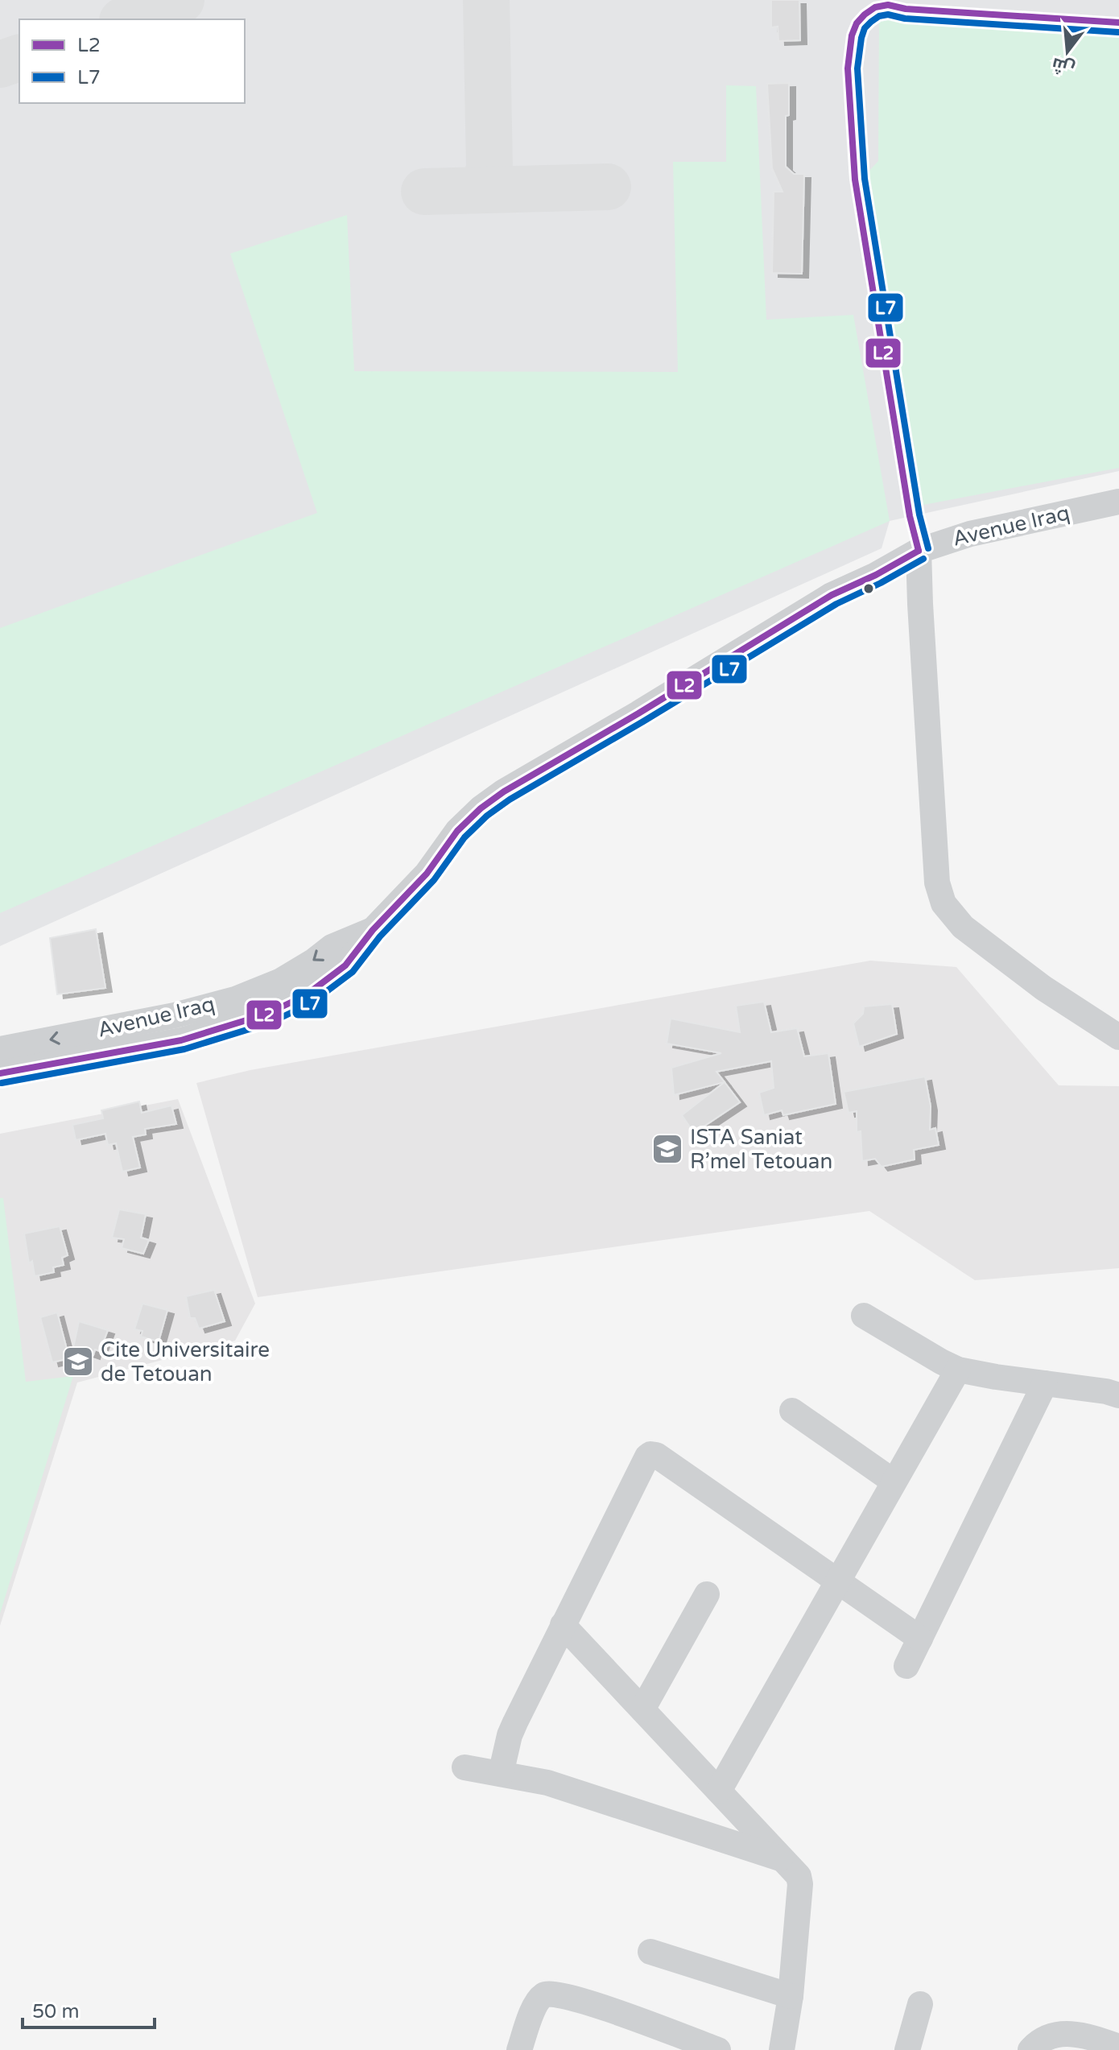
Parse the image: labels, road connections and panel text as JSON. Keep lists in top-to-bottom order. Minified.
{"streets":{"street":["Avenue Iraq"]},"places":{"school or university":["ISTA Saniat R’mel Tetouan","Cite Universitaire de Tetouan"]},"lines":["transit line L2","transit line L7"],"legend":["L2","L7"],"scale_bar":"50 m","north":"bottom"}
